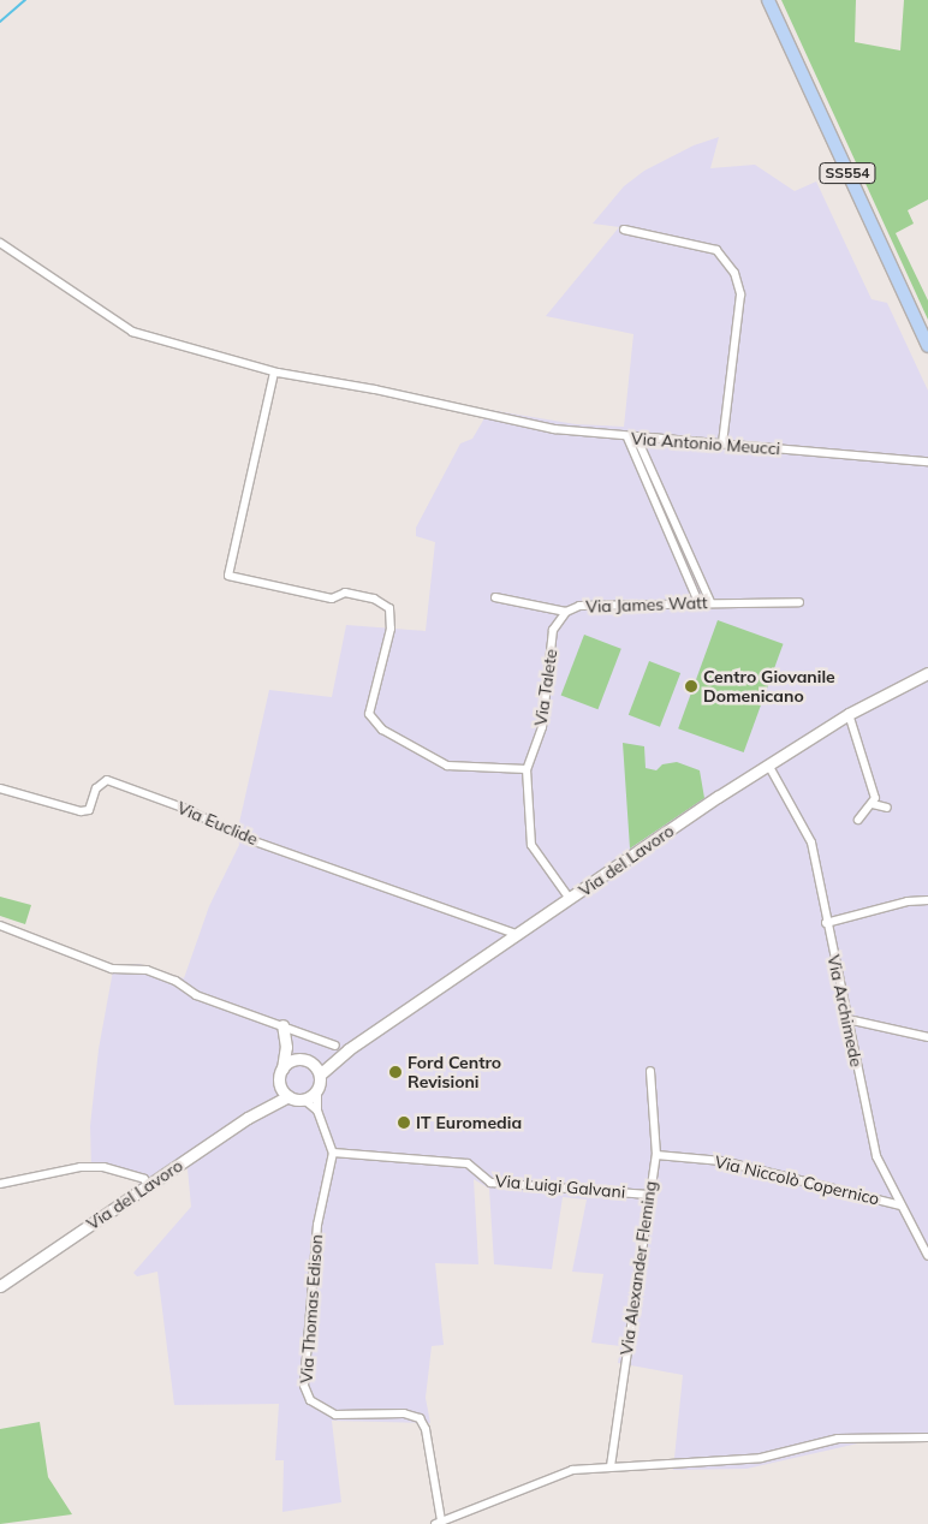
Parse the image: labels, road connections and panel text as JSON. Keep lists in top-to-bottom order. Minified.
{"streets":{"main road":["SS554","Via del Lavoro"],"street":["Via Antonio Meucci","Via James Watt","Via Talete","Via Euclide","Via Archimede","Via Niccolò Copernico","Via Luigi Galvani","Via Alexander Fleming","Via Thomas Edison"]},"crossings":[["Via James Watt","Via Talete"],["Via Talete","Via del Lavoro"],["Via Euclide","Via del Lavoro"],["Via del Lavoro","Via Archimede"],["Via Archimede","Via Niccolò Copernico"],["Via Niccolò Copernico","Via Alexander Fleming"],["Via Luigi Galvani","Via Alexander Fleming"],["Via Luigi Galvani","Via Thomas Edison"]],"places":["Centro Giovanile Domenicano","Ford Centro Revisioni","IT Euromedia"]}
